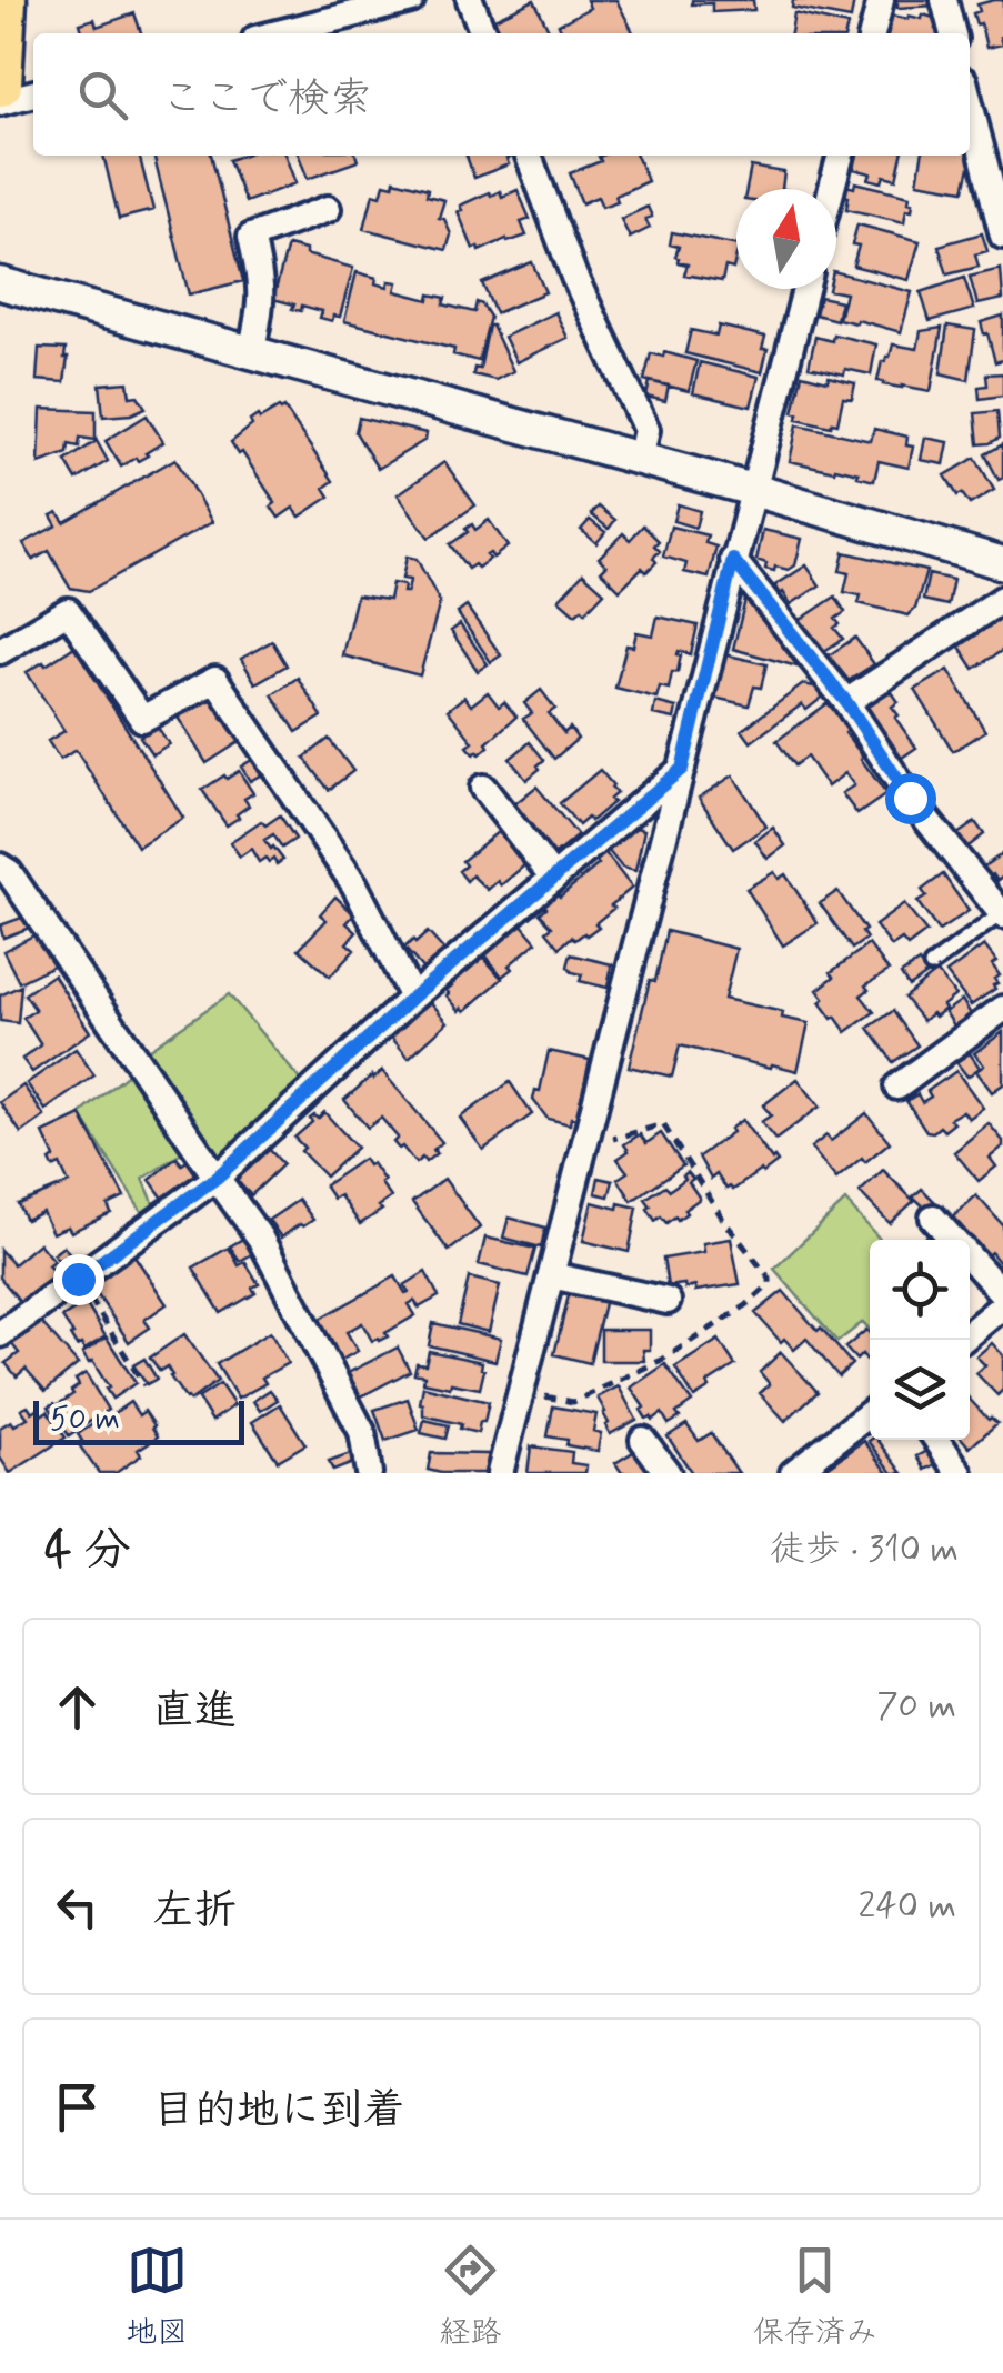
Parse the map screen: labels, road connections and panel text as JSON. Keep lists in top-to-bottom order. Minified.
{"scale_bar":"50 m","north":"top","page":{"search":"ここで検索","scale":"50 m","heading":["4 分","徒歩 · 310 m"],"list":[["直進","70 m"],["左折","240 m"],"目的地に到着"],"nav":["地図","経路","保存済み"]}}
